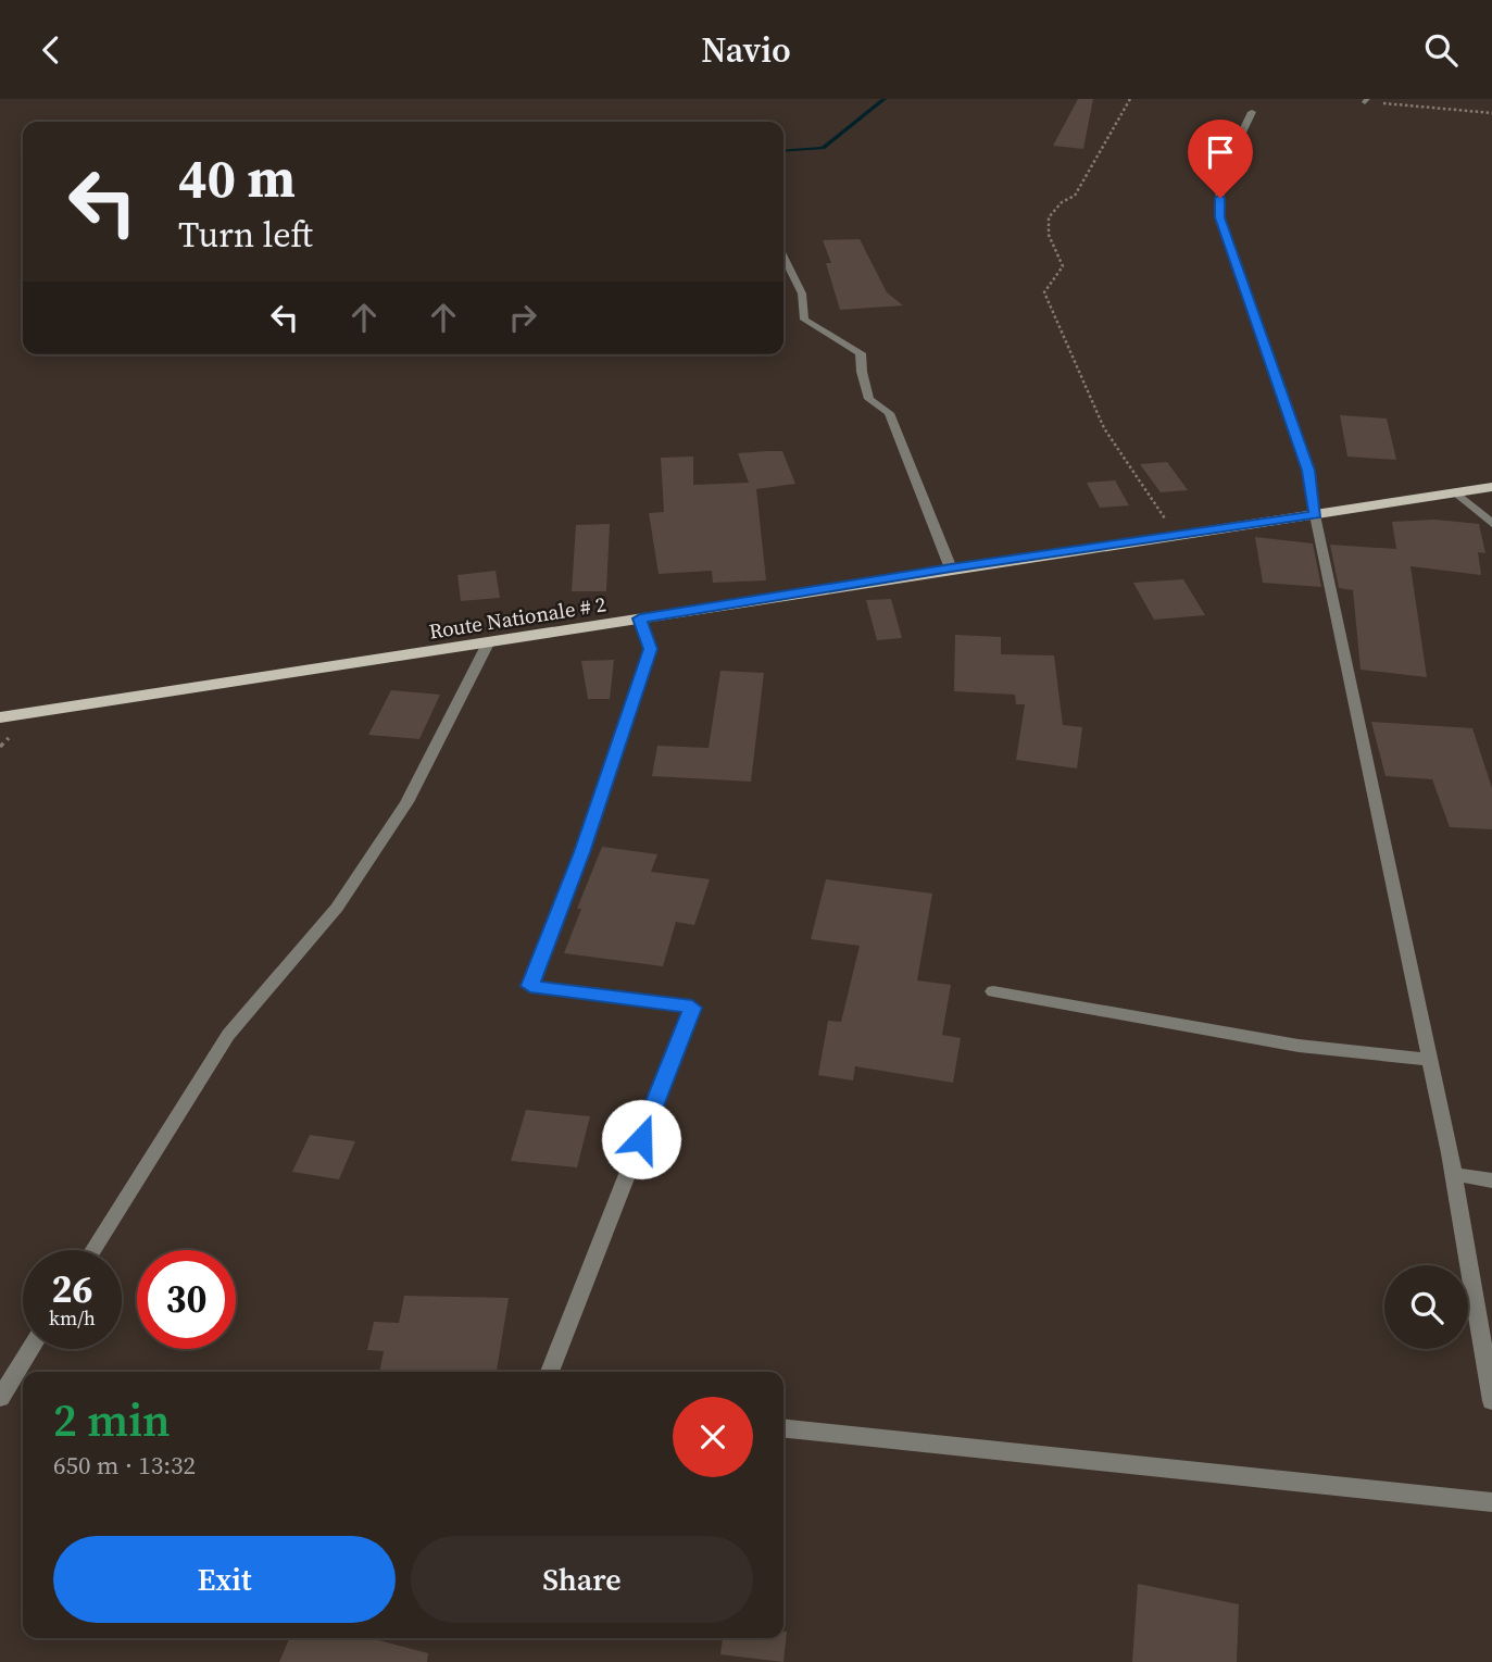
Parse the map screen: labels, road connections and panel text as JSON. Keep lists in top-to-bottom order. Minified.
{"streets":{"main road":["Route Nationale # 2"]},"page":{"header":"Navio","turn":["40 m","Turn left"],"speed":"26 km/h","limit":"30","heading":["2 min","650 m · 13:32"],"buttons":["Exit","Share"]}}
